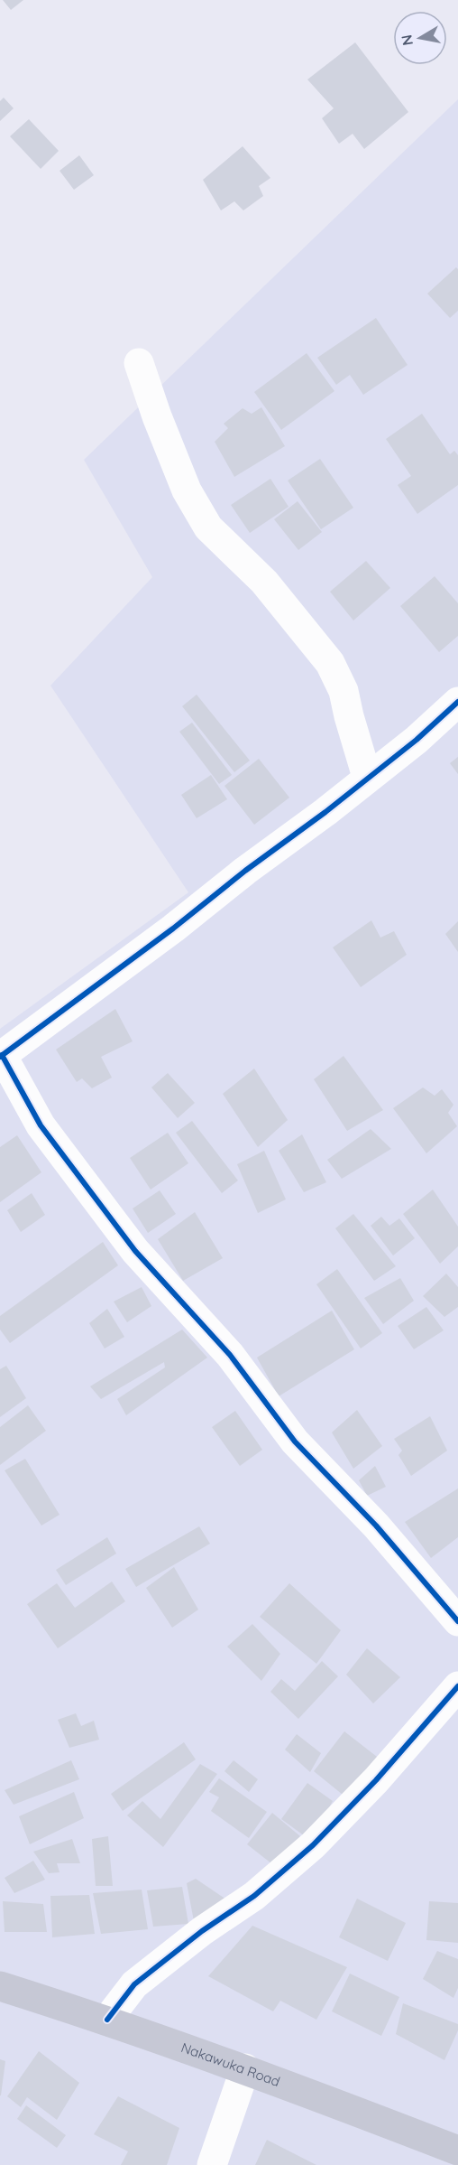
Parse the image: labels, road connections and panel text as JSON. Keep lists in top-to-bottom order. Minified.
{"streets":{"main road":["Nakawuka Road"]},"north":"left"}
